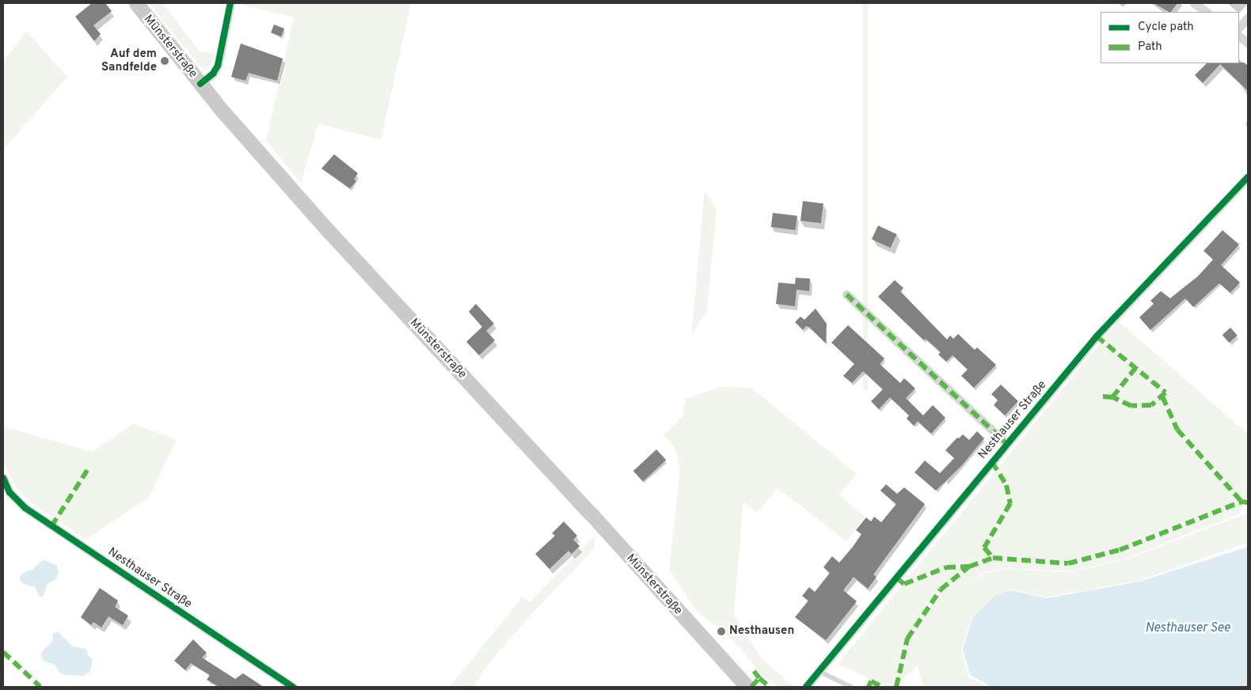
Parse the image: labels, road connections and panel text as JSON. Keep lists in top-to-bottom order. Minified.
{"streets":{"main road":["Münsterstraße"],"street":["Nesthauser Straße"]},"water":["Nesthauser See"],"places":["Auf dem Sandfelde","Nesthausen"],"legend":["Cycle path","Path"]}
